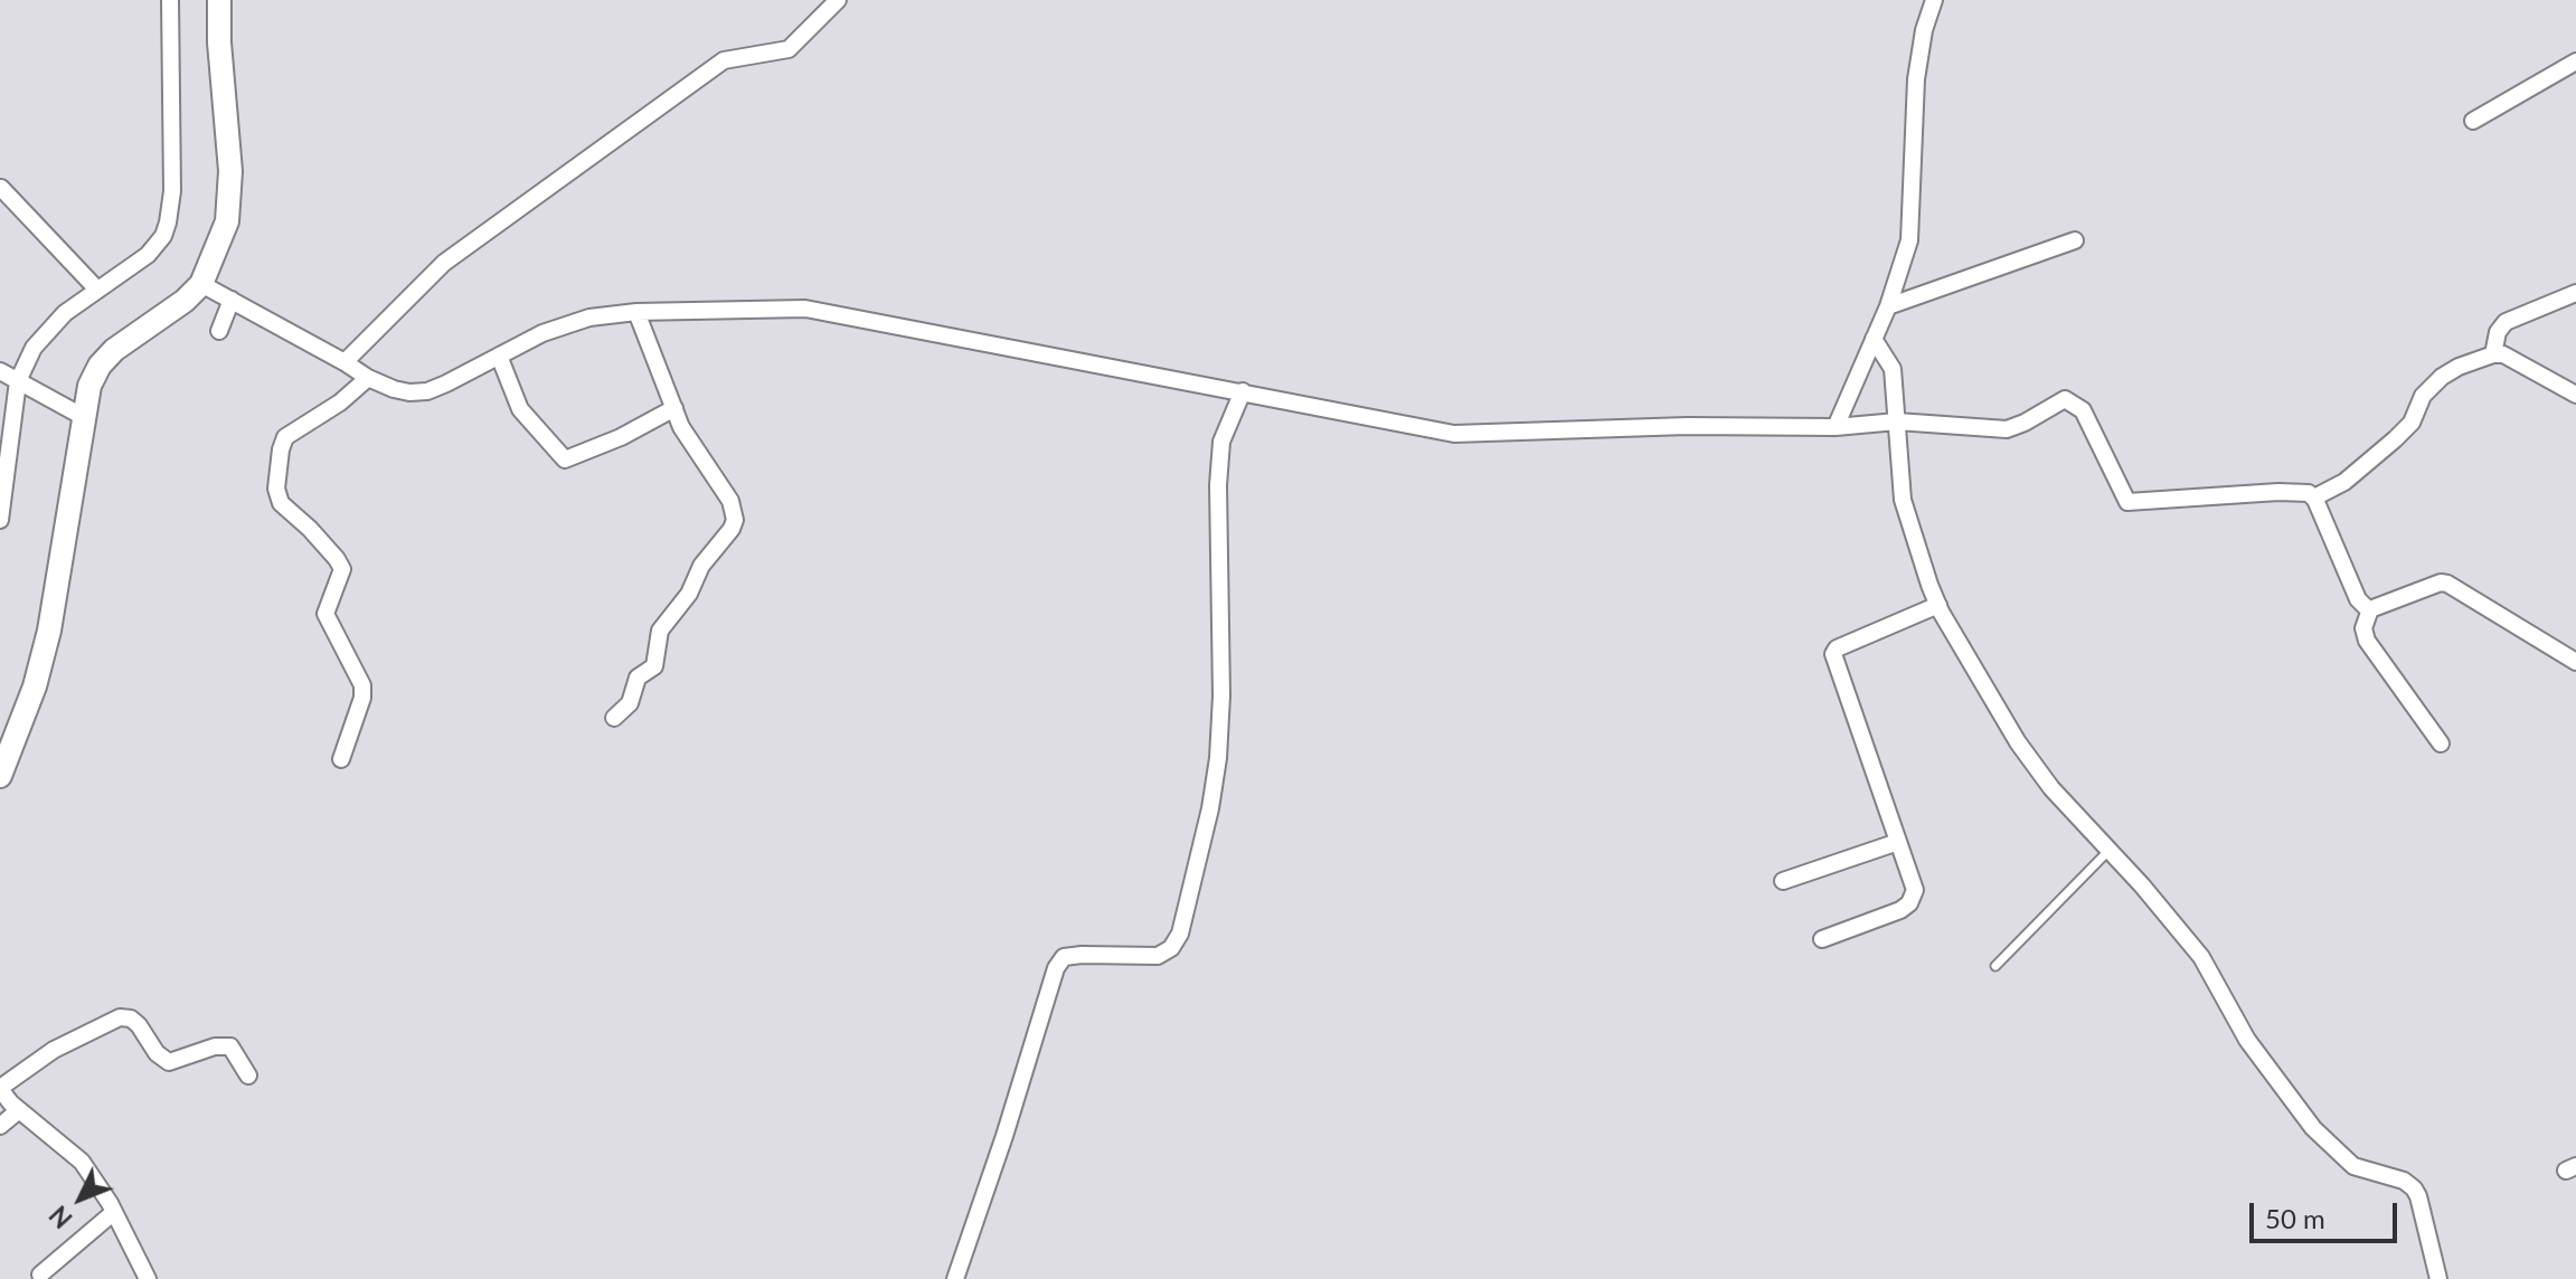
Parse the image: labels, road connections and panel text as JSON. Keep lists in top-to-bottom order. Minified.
{"scale_bar":"50 m","north":"bottom left"}
